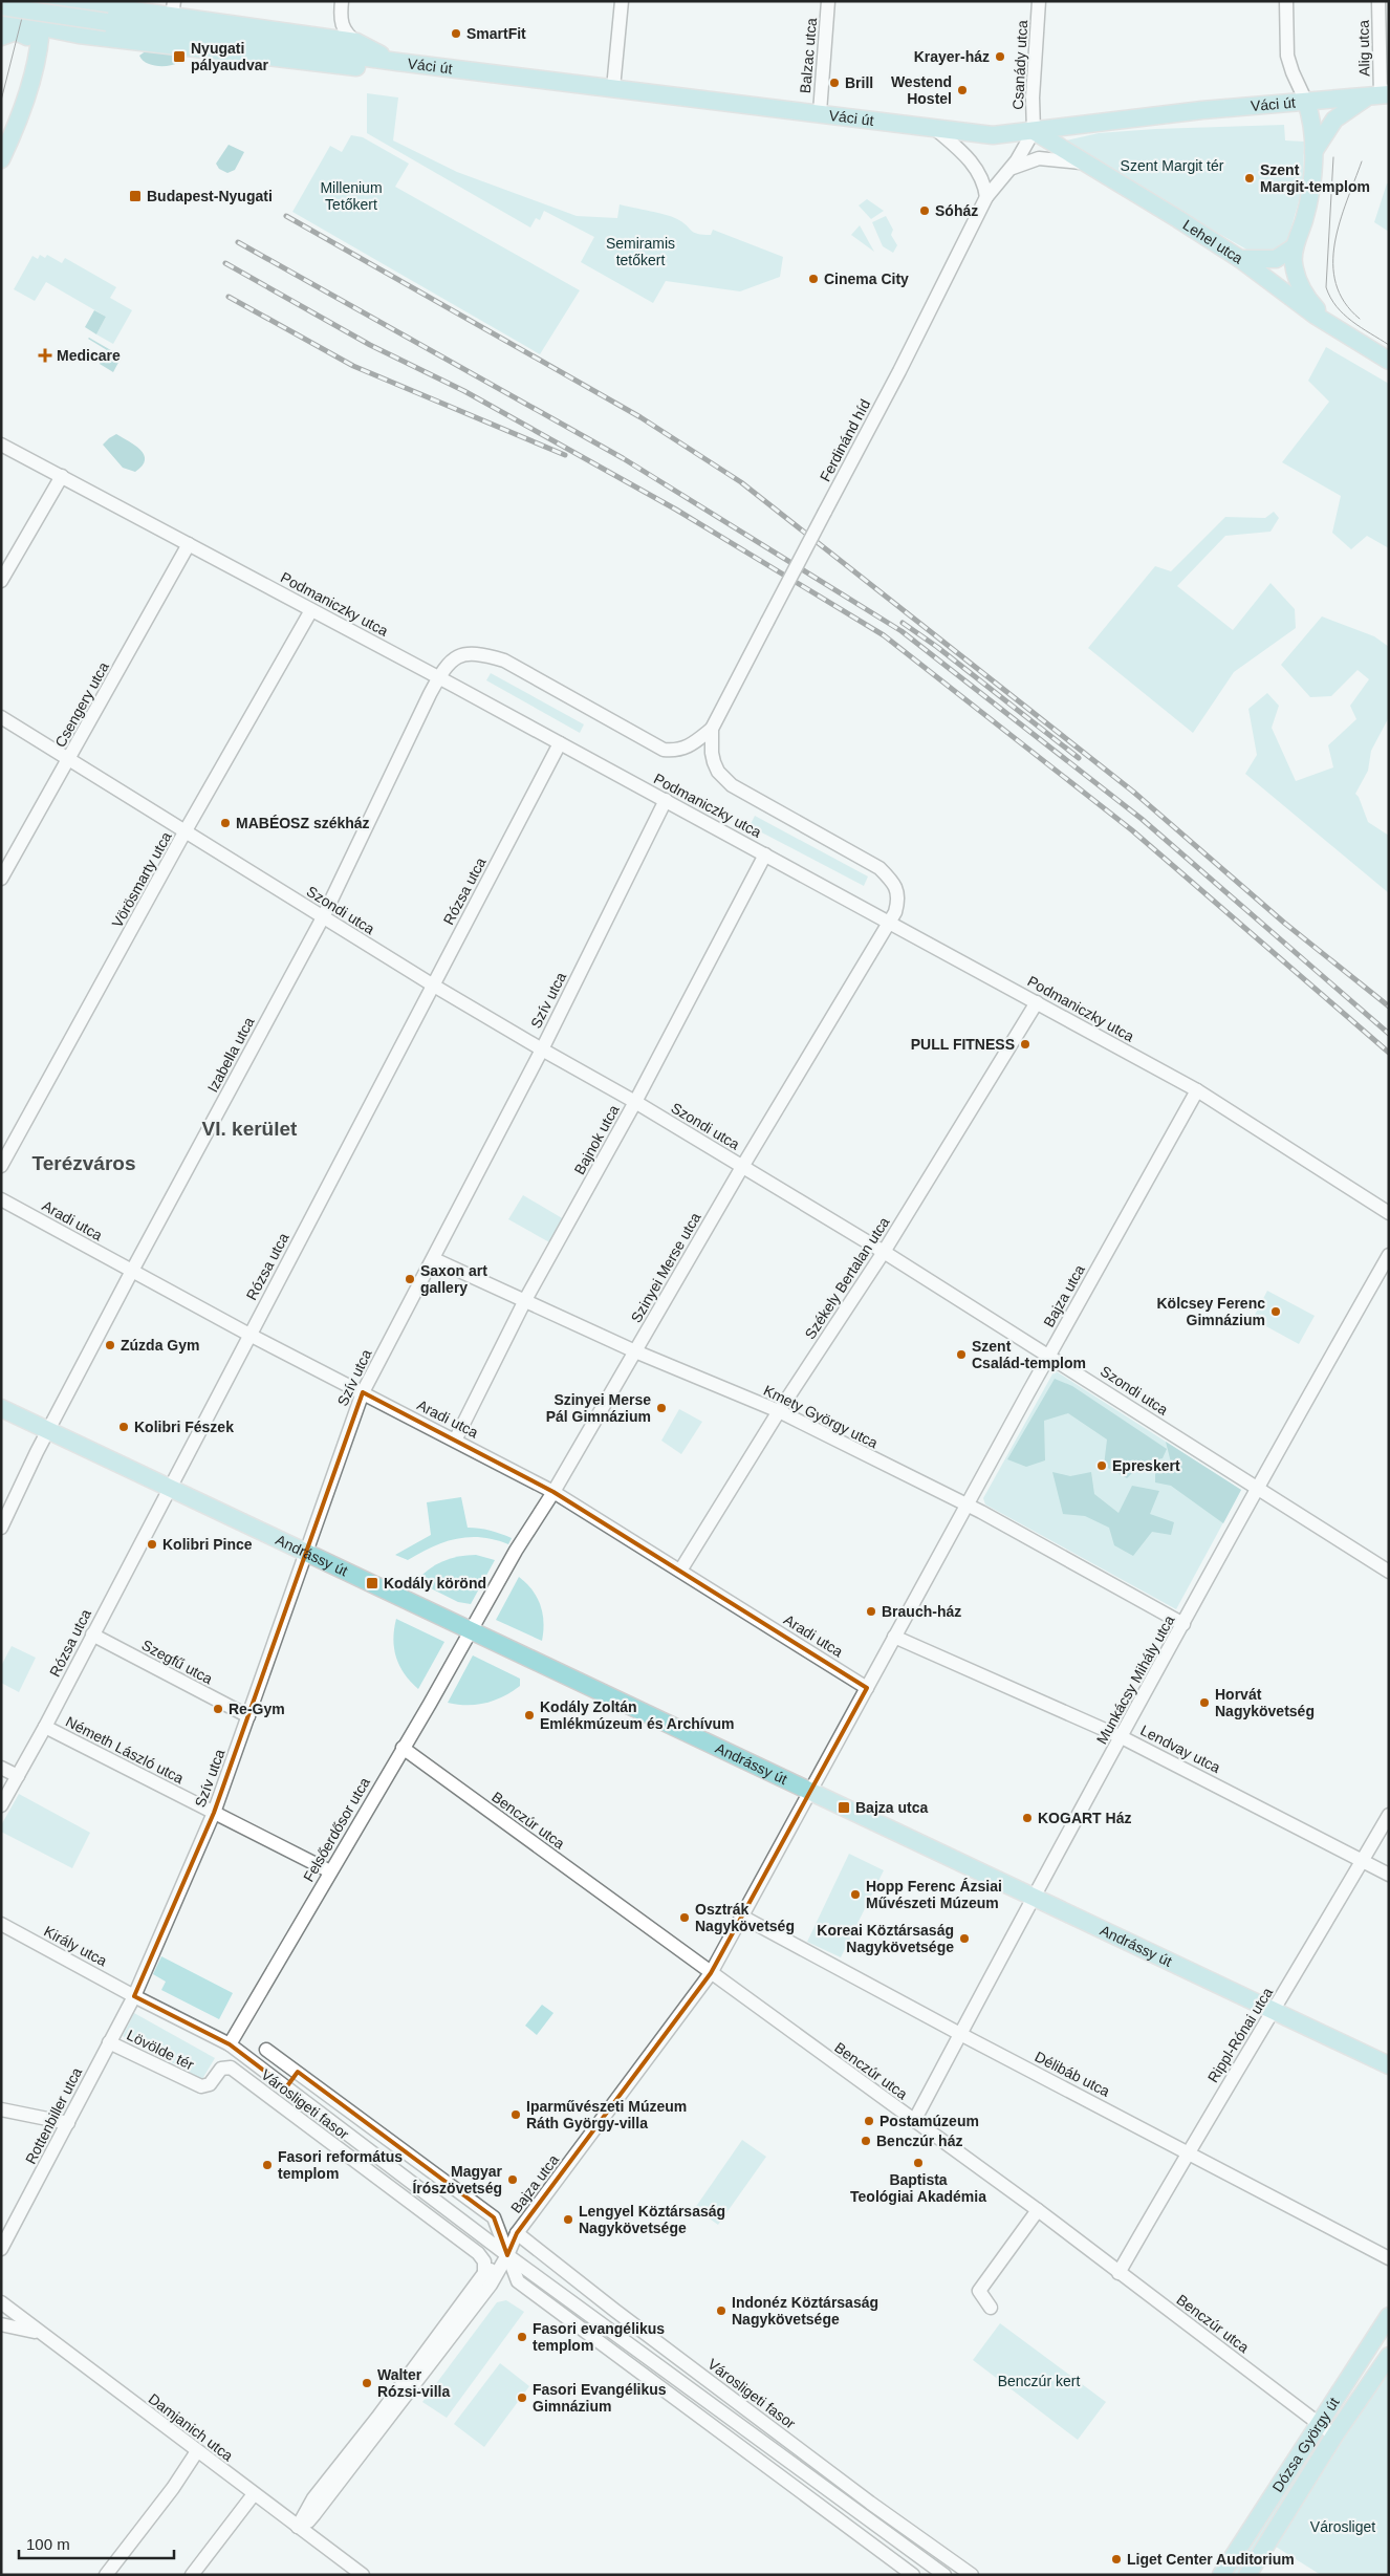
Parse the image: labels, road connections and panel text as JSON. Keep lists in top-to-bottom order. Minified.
{"streets":{"main road":["Váci út","Lehel utca","Andrássy út","Dózsa György út"],"street":["Alig utca","Balzac utca","Csanády utca","Ferdinánd híd","Podmaniczky utca","Csengery utca","Vörösmarty utca","Rózsa utca","Szondi utca","Szív utca","Izabella utca","Bajnok utca","Aradi utca","Szinyei Merse utca","Székely Bertalan utca","Bajza utca","Kmety György utca","Szegfű utca","Munkácsy Mihály utca","Lendvay utca","Németh László utca","Benczúr utca","Felsőerdősor utca","Király utca","Rippl-Rónai utca","Lövölde tér","Délibáb utca","Városligeti fasor","Rottenbiller utca","Damjanich utca"]},"crossings":[["Alig utca","Váci út"],["Balzac utca","Váci út"],["Csanády utca","Váci út"],["Csanády utca","Lehel utca"],["Csanády utca","Ferdinánd híd"],["Váci út","Lehel utca"],["Váci út","Ferdinánd híd"],["Lehel utca","Ferdinánd híd"],["Ferdinánd híd","Podmaniczky utca"],["Ferdinánd híd","Izabella utca"],["Ferdinánd híd","Szinyei Merse utca"],["Podmaniczky utca","Csengery utca"],["Podmaniczky utca","Vörösmarty utca"],["Podmaniczky utca","Rózsa utca"],["Podmaniczky utca","Szív utca"],["Podmaniczky utca","Izabella utca"],["Podmaniczky utca","Bajnok utca"],["Podmaniczky utca","Szinyei Merse utca"],["Podmaniczky utca","Székely Bertalan utca"],["Podmaniczky utca","Bajza utca"],["Csengery utca","Szondi utca"],["Vörösmarty utca","Szondi utca"],["Rózsa utca","Szondi utca"],["Rózsa utca","Aradi utca"],["Rózsa utca","Andrássy út"],["Rózsa utca","Szegfű utca"],["Rózsa utca","Németh László utca"],["Szondi utca","Szív utca"],["Szondi utca","Izabella utca"],["Szondi utca","Bajnok utca"],["Szondi utca","Szinyei Merse utca"],["Szondi utca","Székely Bertalan utca"],["Szondi utca","Bajza utca"],["Szondi utca","Munkácsy Mihály utca"],["Szív utca","Aradi utca"],["Szív utca","Kmety György utca"],["Szív utca","Andrássy út"],["Szív utca","Szegfű utca"],["Szív utca","Németh László utca"],["Szív utca","Király utca"],["Szív utca","Rottenbiller utca"],["Izabella utca","Aradi utca"],["Izabella utca","Andrássy út"],["Bajnok utca","Aradi utca"],["Bajnok utca","Kmety György utca"],["Aradi utca","Szinyei Merse utca"],["Aradi utca","Székely Bertalan utca"],["Aradi utca","Bajza utca"],["Szinyei Merse utca","Kmety György utca"],["Szinyei Merse utca","Andrássy út"],["Szinyei Merse utca","Felsőerdősor utca"],["Székely Bertalan utca","Kmety György utca"],["Bajza utca","Kmety György utca"],["Bajza utca","Andrássy út"],["Bajza utca","Lendvay utca"],["Bajza utca","Benczúr utca"],["Bajza utca","Délibáb utca"],["Bajza utca","Városligeti fasor"],["Bajza utca","Damjanich utca"],["Kmety György utca","Munkácsy Mihály utca"],["Andrássy út","Munkácsy Mihály utca"],["Andrássy út","Felsőerdősor utca"],["Andrássy út","Rippl-Rónai utca"],["Munkácsy Mihály utca","Lendvay utca"],["Munkácsy Mihály utca","Benczúr utca"],["Munkácsy Mihály utca","Délibáb utca"],["Lendvay utca","Rippl-Rónai utca"],["Németh László utca","Felsőerdősor utca"],["Benczúr utca","Felsőerdősor utca"],["Benczúr utca","Rippl-Rónai utca"],["Benczúr utca","Dózsa György út"],["Felsőerdősor utca","Városligeti fasor"],["Király utca","Rottenbiller utca"],["Rippl-Rónai utca","Délibáb utca"],["Lövölde tér","Városligeti fasor"],["Lövölde tér","Rottenbiller utca"]],"districts":["VI. kerület","Terézváros"],"parks":["Szent Margit tér","Millenium Tetőkert","Semiramis tetőkert","Benczúr kert","Városliget"],"places":{"other":["SmartFit","Krayer-ház","Brill","Westend Hostel","Szent Margit-templom","Sóház","Cinema City","MABÉOSZ székház","PULL FITNESS","Saxon art gallery","Kölcsey Ferenc Gimnázium","Zúzda Gym","Szent Család-templom","Szinyei Merse Pál Gimnázium","Kolibri Fészek","Epreskert","Kolibri Pince","Brauch-ház","Horvát Nagykövetség","Re-Gym","Kodály Zoltán Emlékmúzeum és Archívum","KOGART Ház","Hopp Ferenc Ázsiai Művészeti Múzeum","Osztrák Nagykövetség","Koreai Köztársaság Nagykövetsége","Iparművészeti Múzeum Ráth György-villa","Postamúzeum","Benczúr ház","Baptista Teológiai Akadémia","Fasori református templom","Magyar Írószövetség","Lengyel Köztársaság Nagykövetsége","Indonéz Köztársaság Nagykövetsége","Fasori evangélikus templom","Walter Rózsi-villa","Fasori Evangélikus Gimnázium","Liget Center Auditorium"],"transit":["Nyugati pályaudvar","Budapest-Nyugati","Kodály körönd","Bajza utca"],"health":["Medicare"]},"scale_bar":"100 m"}
